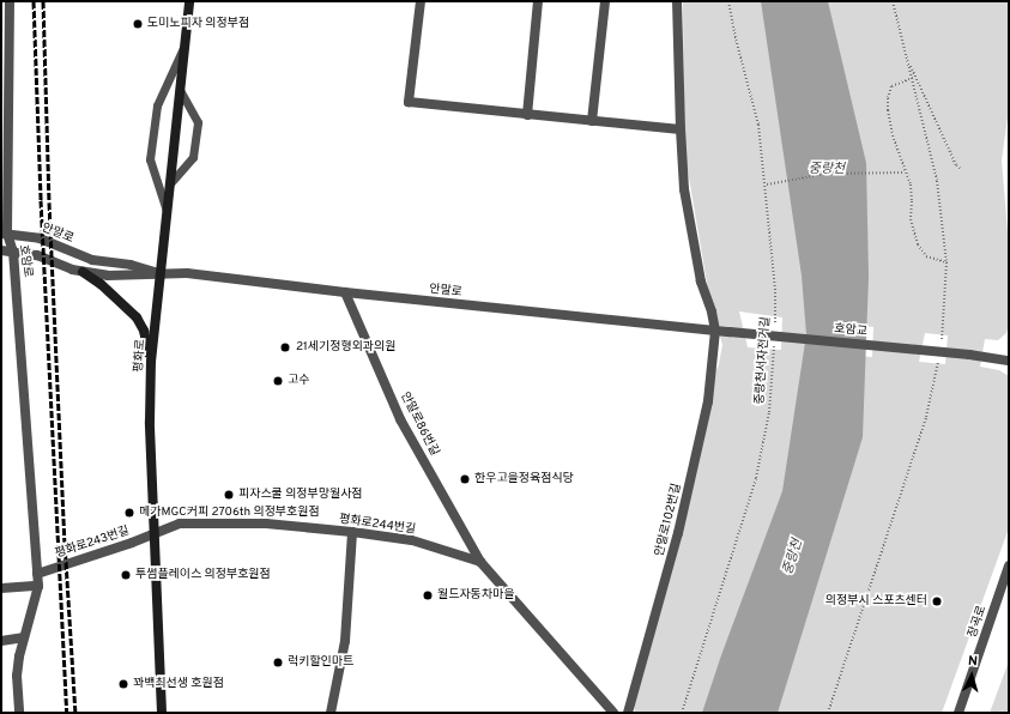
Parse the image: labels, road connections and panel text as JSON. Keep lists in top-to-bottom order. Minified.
{"streets":{"main road":["평화로"],"street":["안말로","호암로","호암교","안말로86번길","안말로102번길","평화로244번길","평화로243번길","장곡로"],"path":["중랑천서자전거길"]},"crossings":[["안말로","호암로"],["안말로","호암교"],["안말로","평화로"],["안말로","안말로86번길"],["안말로","안말로102번길"],["호암로","평화로243번길"],["평화로","평화로244번길"],["평화로","평화로243번길"],["안말로86번길","평화로244번길"],["평화로244번길","평화로243번길"]],"water":["중랑천"],"places":["도미노피자 의정부점","21세기정형외과의원","고수","한우고을정육점식당","피자스쿨 의정부망월사점","메가MGC커피 2706th 의정부호원점","투썸플레이스 의정부호원점","월드자동차마을","의정부시 스포츠센터","럭키할인마트","꽈백최선생 호원점"],"north":"top"}
